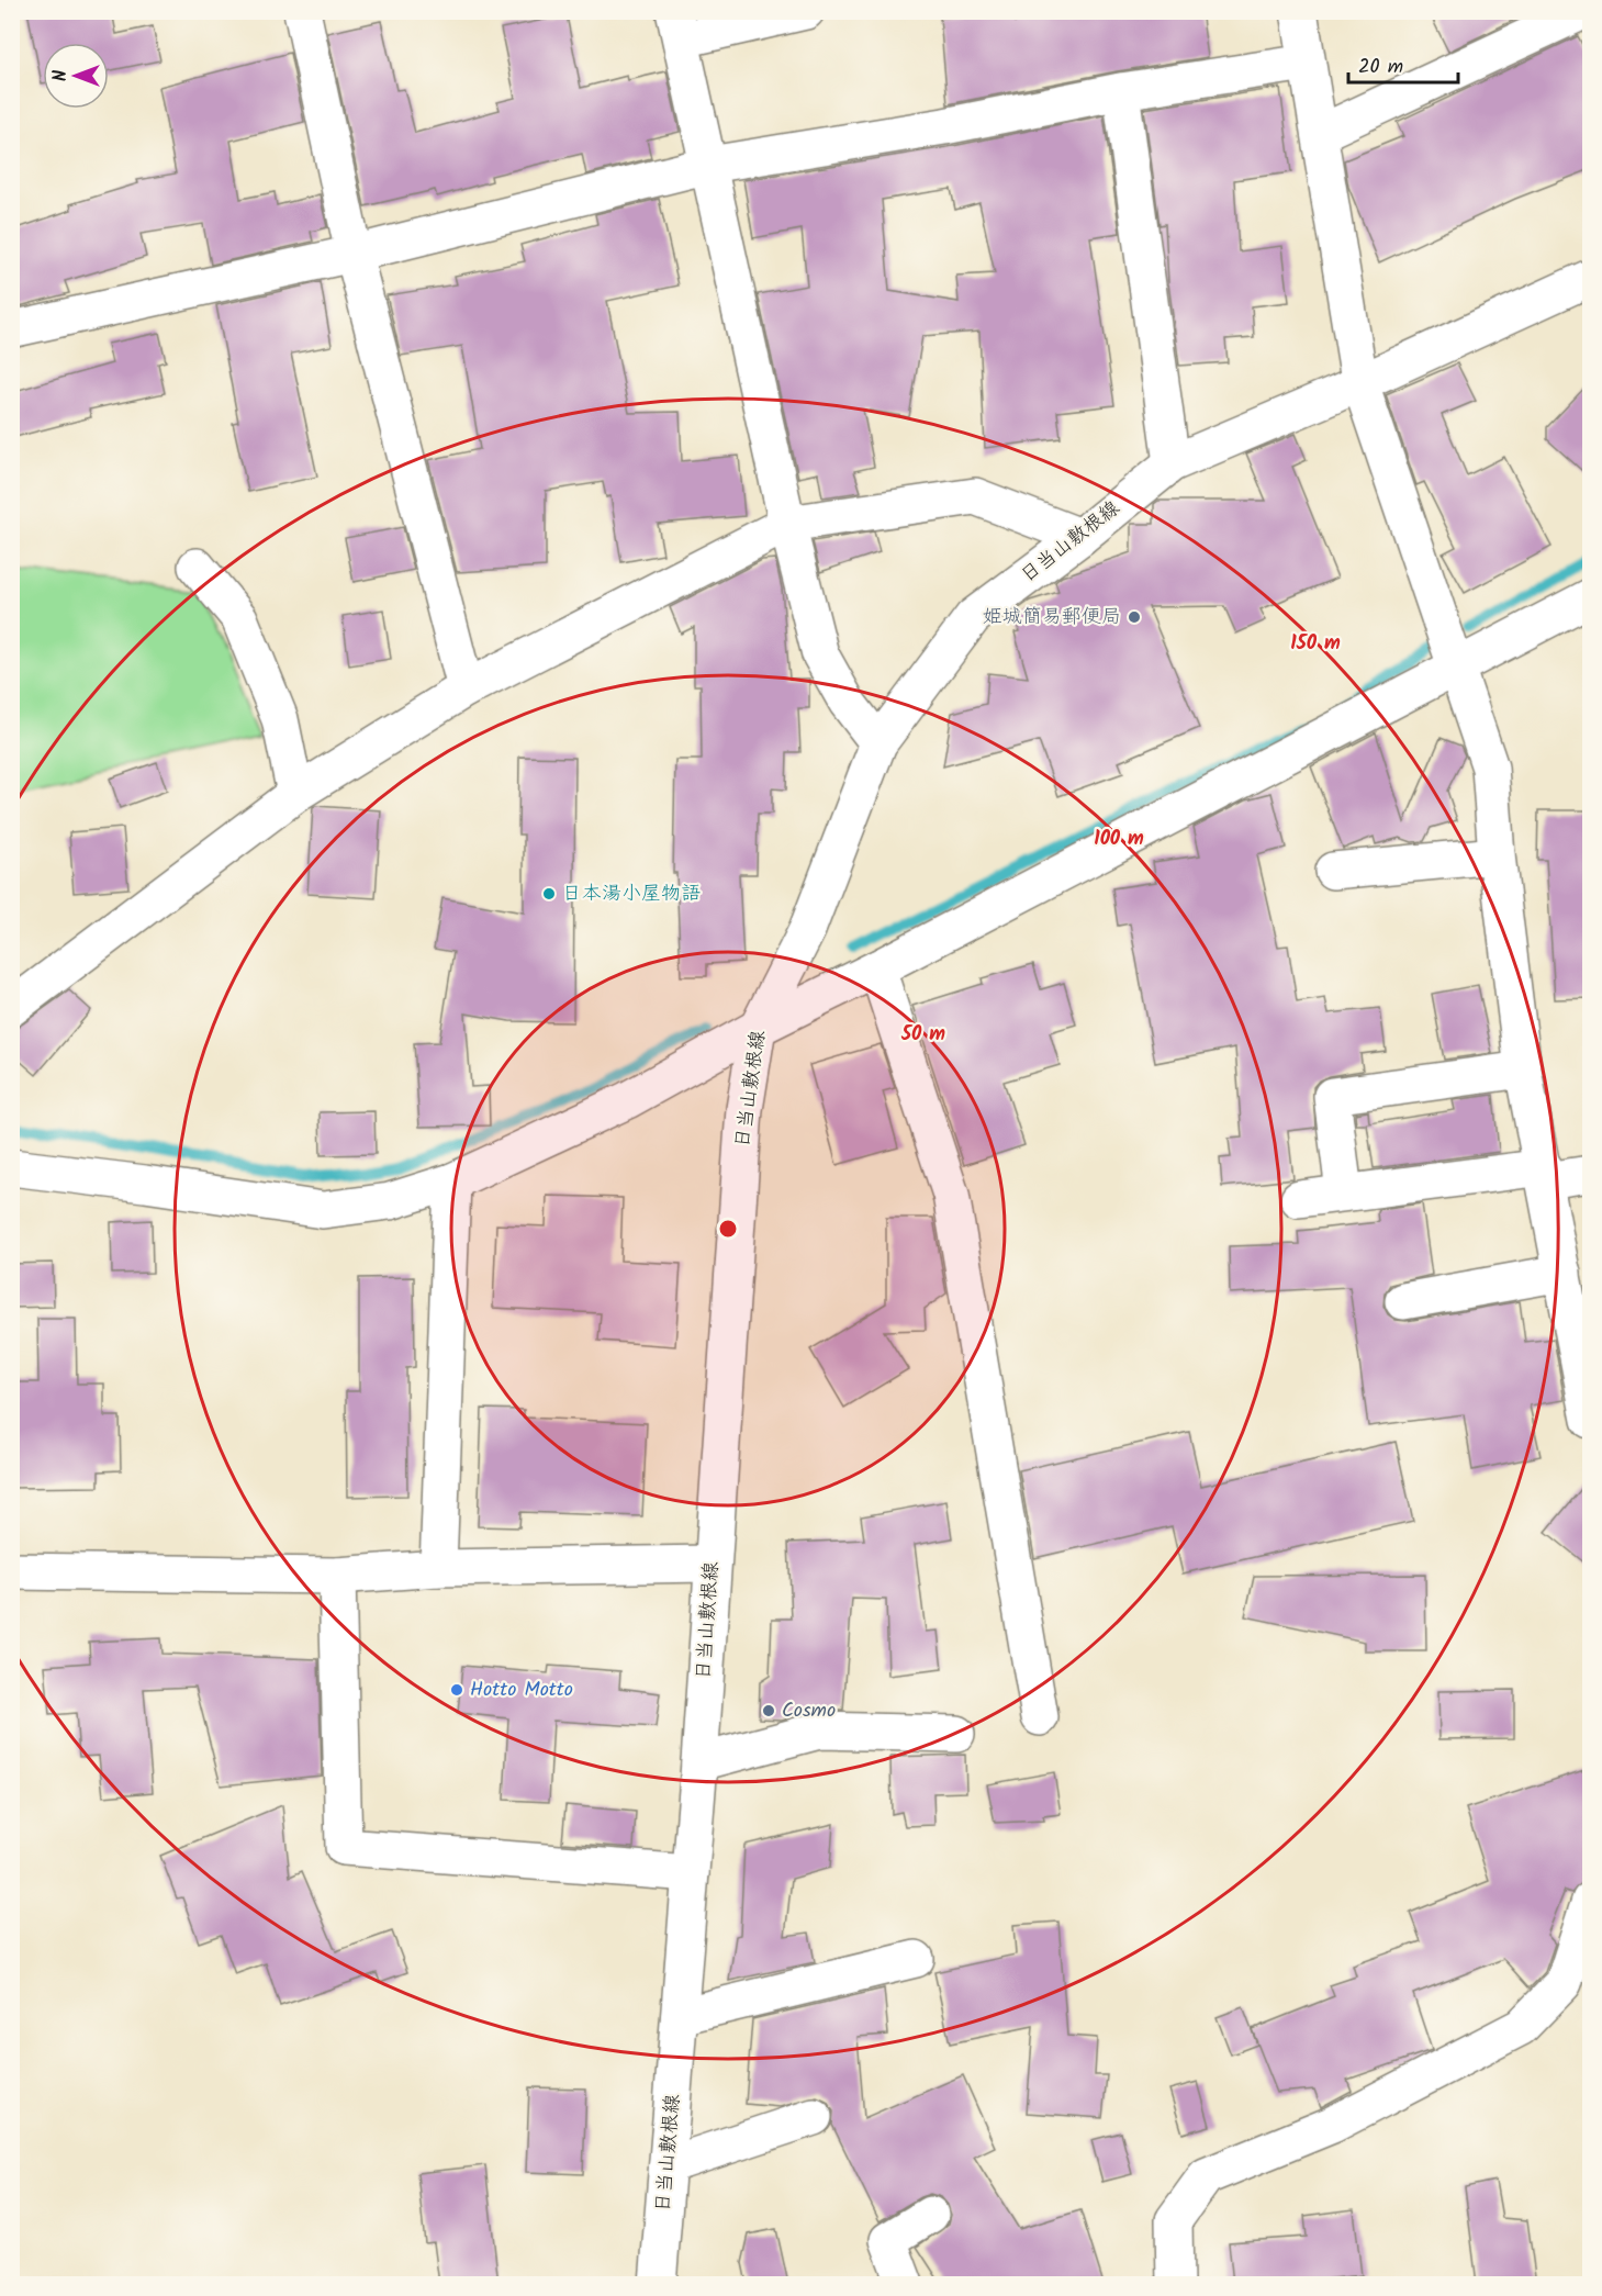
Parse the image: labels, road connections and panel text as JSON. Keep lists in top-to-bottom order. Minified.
{"streets":{"street":["日当山敷根線"]},"places":["姫城簡易郵便局","日本湯小屋物語","Hotto Motto","Cosmo"],"scale_bar":"20 m","north":"left","rings":["150 m","100 m","50 m"]}
